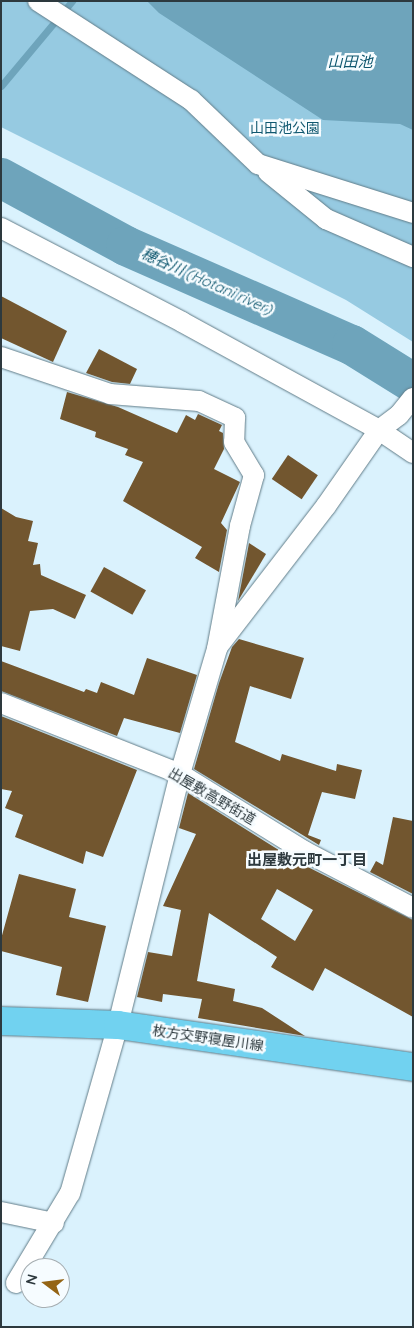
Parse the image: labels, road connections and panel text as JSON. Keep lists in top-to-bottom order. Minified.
{"streets":{"main road":["枚方交野寝屋川線"],"street":["出屋敷高野街道"]},"districts":["出屋敷元町一丁目"],"water":["山田池","穂谷川 (Hotani river)"],"parks":["山田池公園"],"north":"left"}
